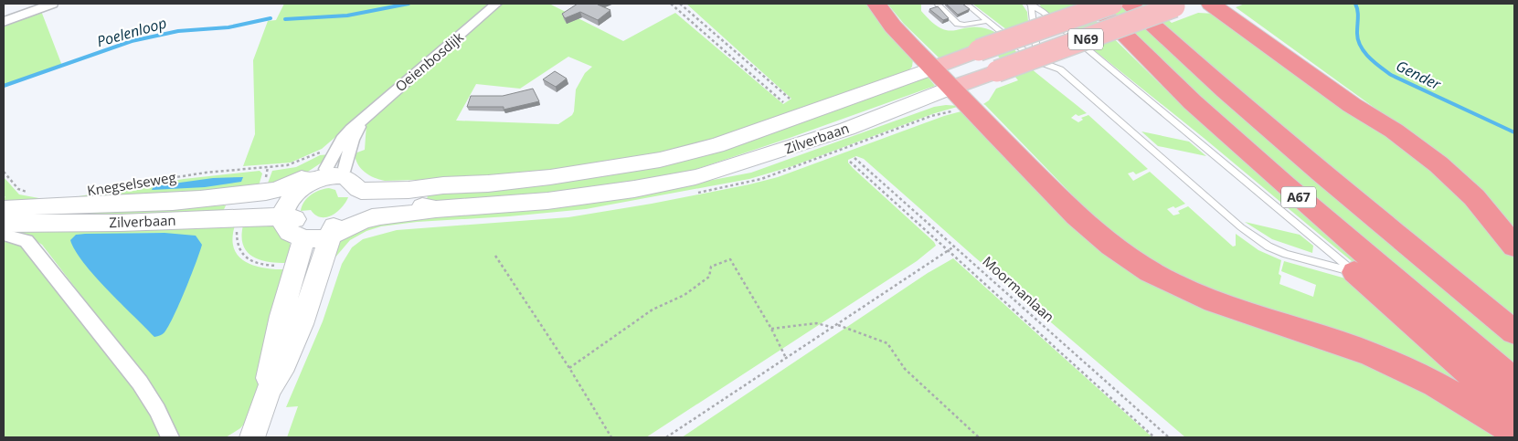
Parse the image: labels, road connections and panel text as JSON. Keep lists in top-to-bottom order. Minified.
{"streets":{"highway":["A67"],"main road":["N69","Zilverbaan"],"street":["Oeienbosdijk"],"path":["Knegselseweg","Moormanlaan"]},"crossings":[["Oeienbosdijk","Knegselseweg"]],"water":["Poelenloop","Gender"]}
